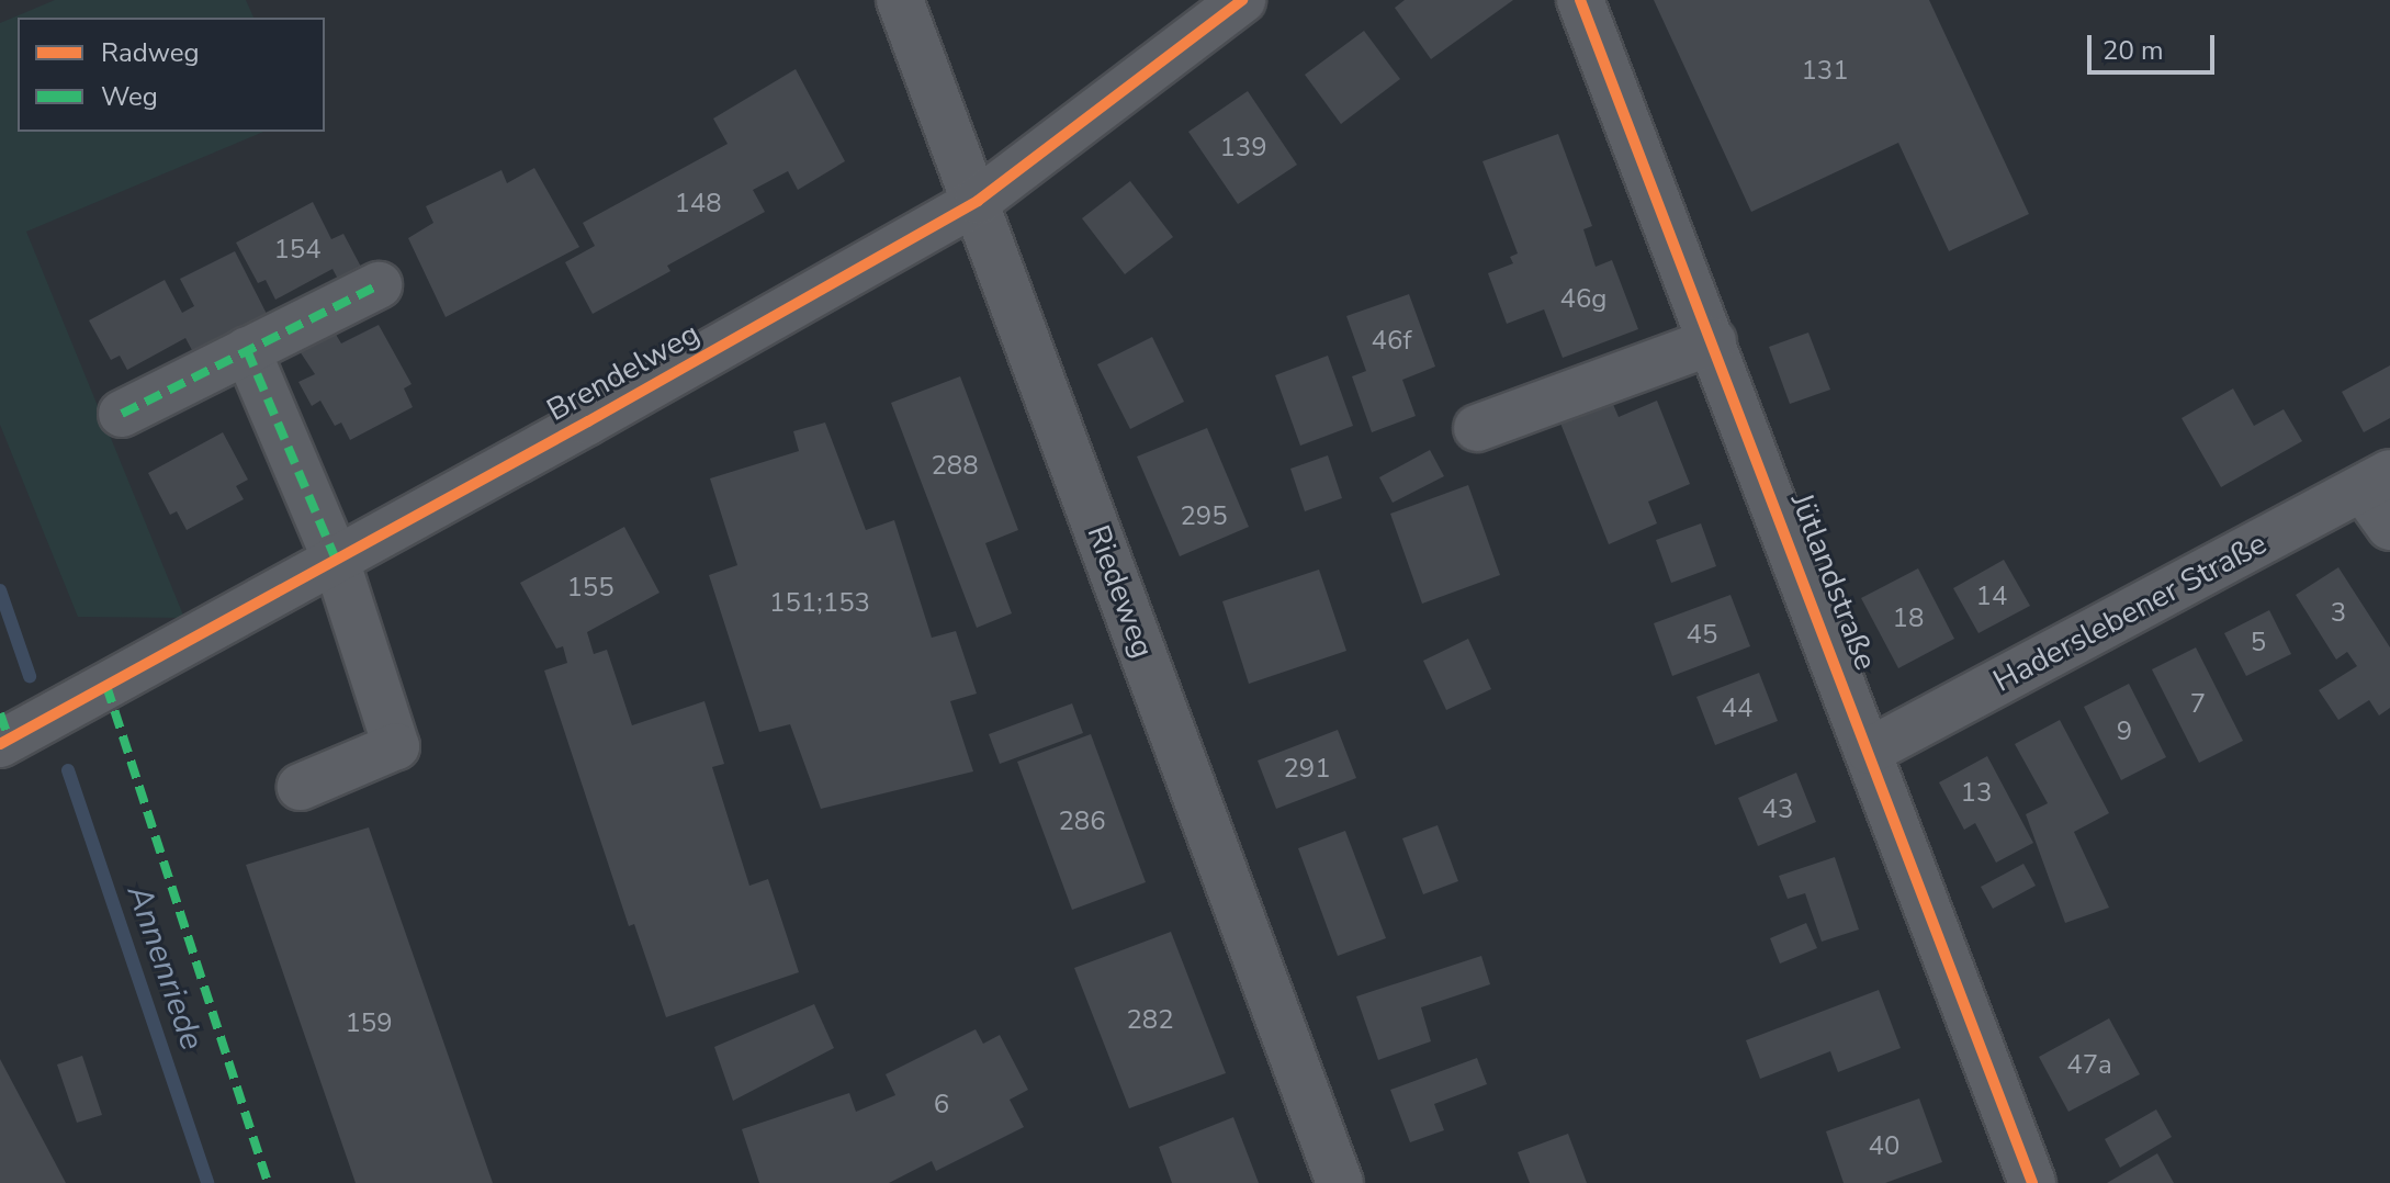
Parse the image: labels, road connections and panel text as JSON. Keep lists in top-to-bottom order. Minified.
{"streets":{"street":["Brendelweg","Jütlandstraße","Riedeweg","Haderslebener Straße"]},"crossings":[["Brendelweg","Riedeweg"],["Jütlandstraße","Haderslebener Straße"]],"water":["Annenriede"],"house_numbers":["131","139","148","154","46g","46f","288","295","155","14","151;153","3","18","45","5","7","44","9","291","13","43","286","282","159","47a","6","40"],"legend":["Radweg","Weg"],"scale_bar":"20 m"}
